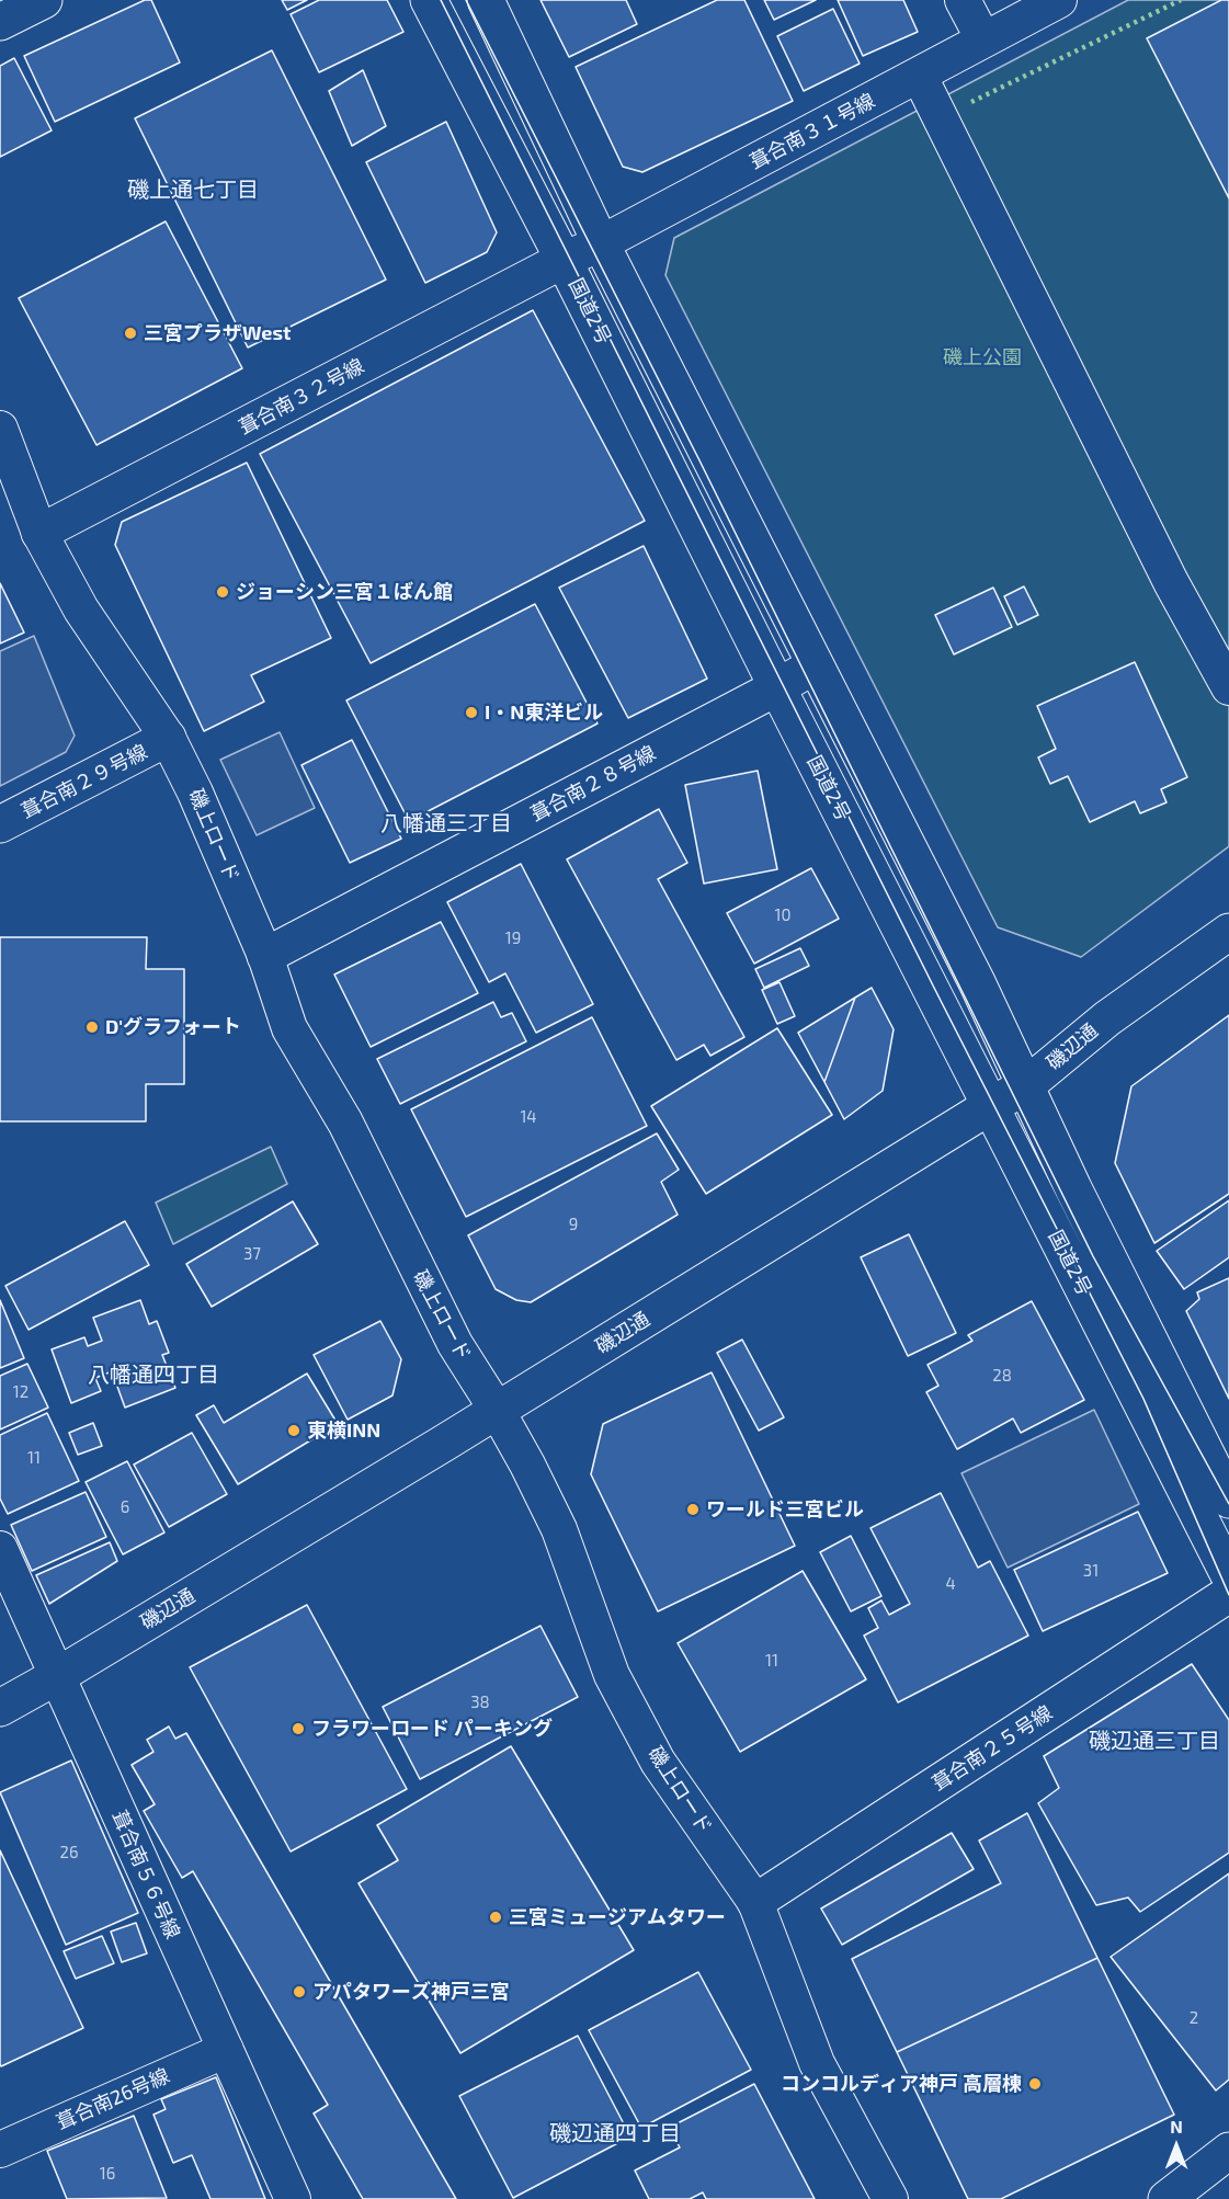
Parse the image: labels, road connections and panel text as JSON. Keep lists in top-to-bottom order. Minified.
{"streets":{"main road":["国道2号","葺合南３２号線","葺合南２９号線","葺合南２８号線","磯辺通","葺合南２５号線"],"street":["葺合南３１号線","磯上ロード","葺合南５６号線","葺合南26号線"]},"crossings":[["葺合南３１号線","国道2号"],["葺合南３１号線","葺合南３２号線"],["国道2号","葺合南３２号線"],["国道2号","葺合南２８号線"],["国道2号","磯辺通"],["葺合南３２号線","磯上ロード"],["葺合南２９号線","磯上ロード"],["葺合南２８号線","磯上ロード"],["磯上ロード","磯辺通"],["磯上ロード","葺合南２５号線"],["磯辺通","葺合南５６号線"],["葺合南５６号線","葺合南26号線"]],"districts":["磯上通七丁目","八幡通三丁目","八幡通四丁目","磯辺通三丁目","磯辺通四丁目"],"parks":["磯上公園"],"places":["三宮プラザWest","ジョーシン三宮１ばん館","I・N東洋ビル","D'グラフォート","東横INN","ワールド三宮ビル","フラワーロード パーキング","三宮ミュージアムタワー","アパタワーズ神戸三宮","コンコルディア神戸 高層棟"],"house_numbers":["10","19","14","9","37","28","12","11","6","31","4","11","38","26","2","16"],"north":"top"}
